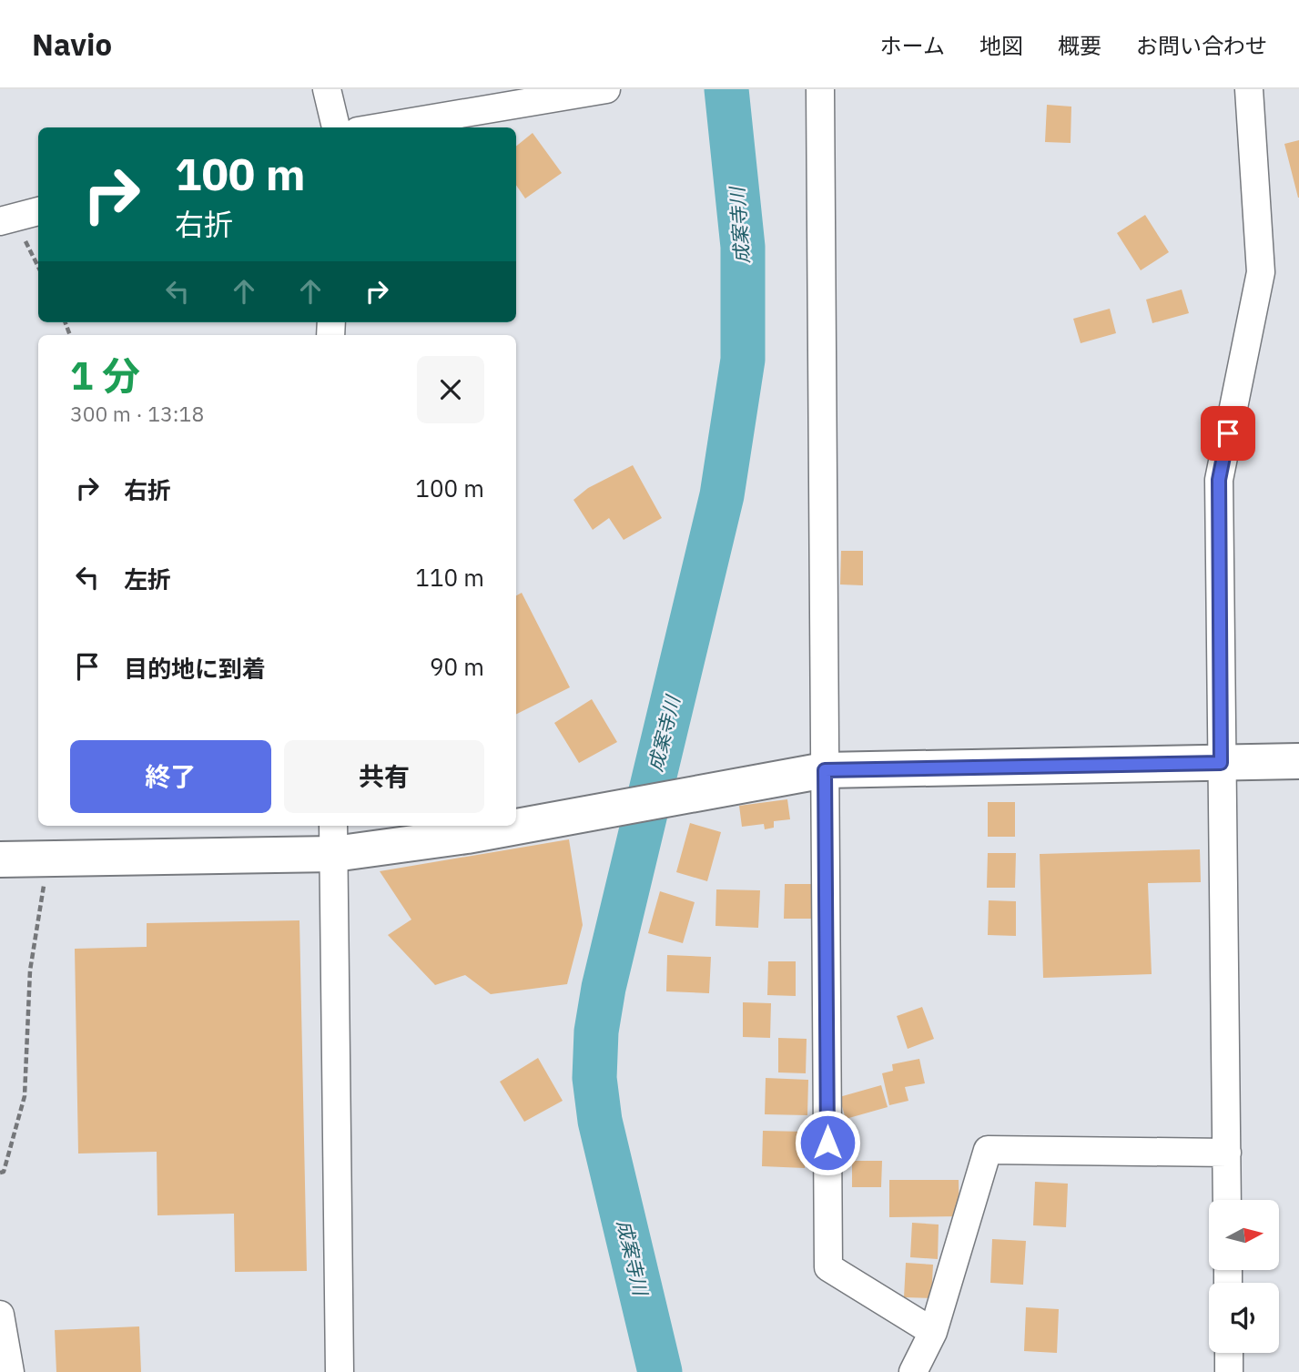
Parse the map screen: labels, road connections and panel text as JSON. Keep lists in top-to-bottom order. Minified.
{"water":["成案寺川"],"north":"right","page":{"header":"Navio","nav":["ホーム","地図","概要","お問い合わせ"],"turn":["100 m","右折"],"heading":["1 分","300 m · 13:18"],"list":[{"name":"右折","value":"100 m"},{"name":"左折","value":"110 m"},{"name":"目的地に到着","value":"90 m"}],"buttons":["終了","共有"]}}
